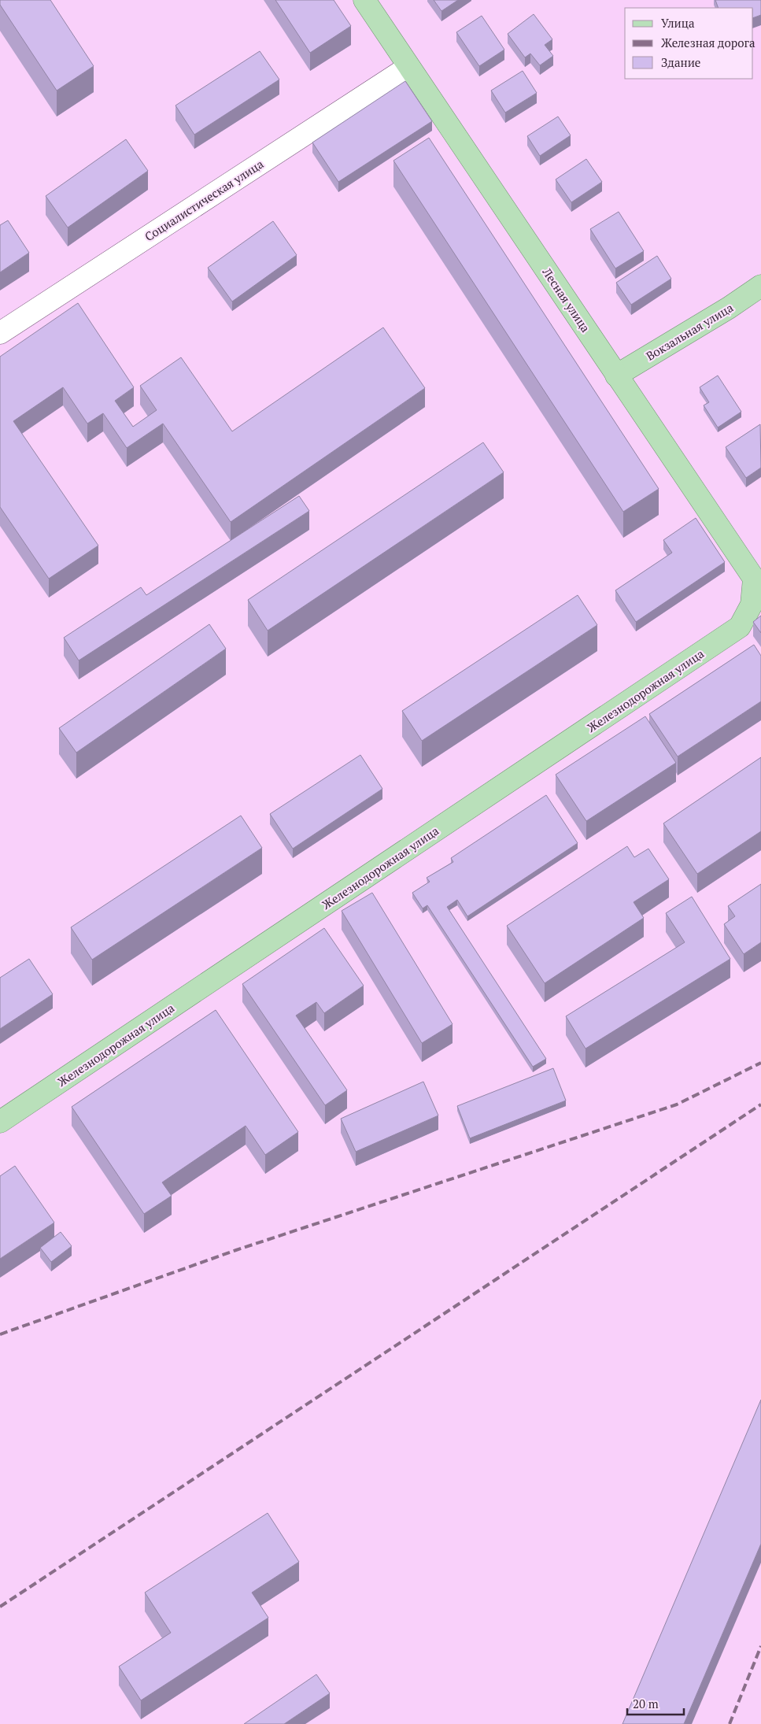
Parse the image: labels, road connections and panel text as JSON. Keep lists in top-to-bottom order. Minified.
{"streets":{"main road":["Лесная улица","Вокзальная улица","Железнодорожная улица"],"street":["Социалистическая улица"]},"crossings":[["Социалистическая улица","Лесная улица"],["Лесная улица","Вокзальная улица"],["Лесная улица","Железнодорожная улица"]],"legend":["Улица","Железная дорога","Здание"],"scale_bar":"20 m"}
